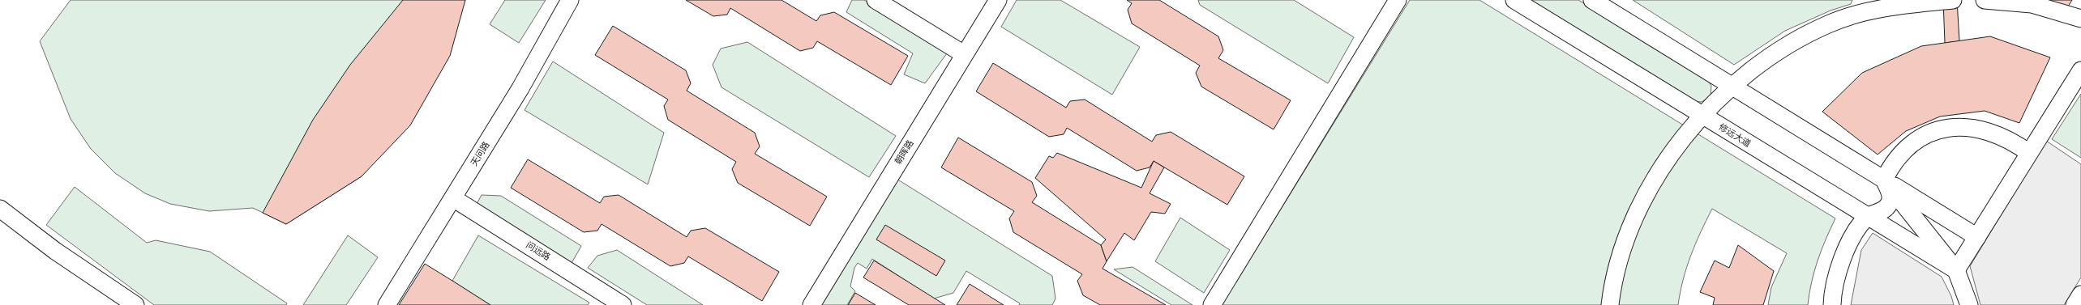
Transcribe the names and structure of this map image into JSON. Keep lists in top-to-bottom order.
{
  "streets": {
    "street": [
      "修远大道",
      "朝晖路",
      "天问路",
      "问远路"
    ]
  },
  "crossings": [
    ["天问路", "问远路"]
  ]
}
